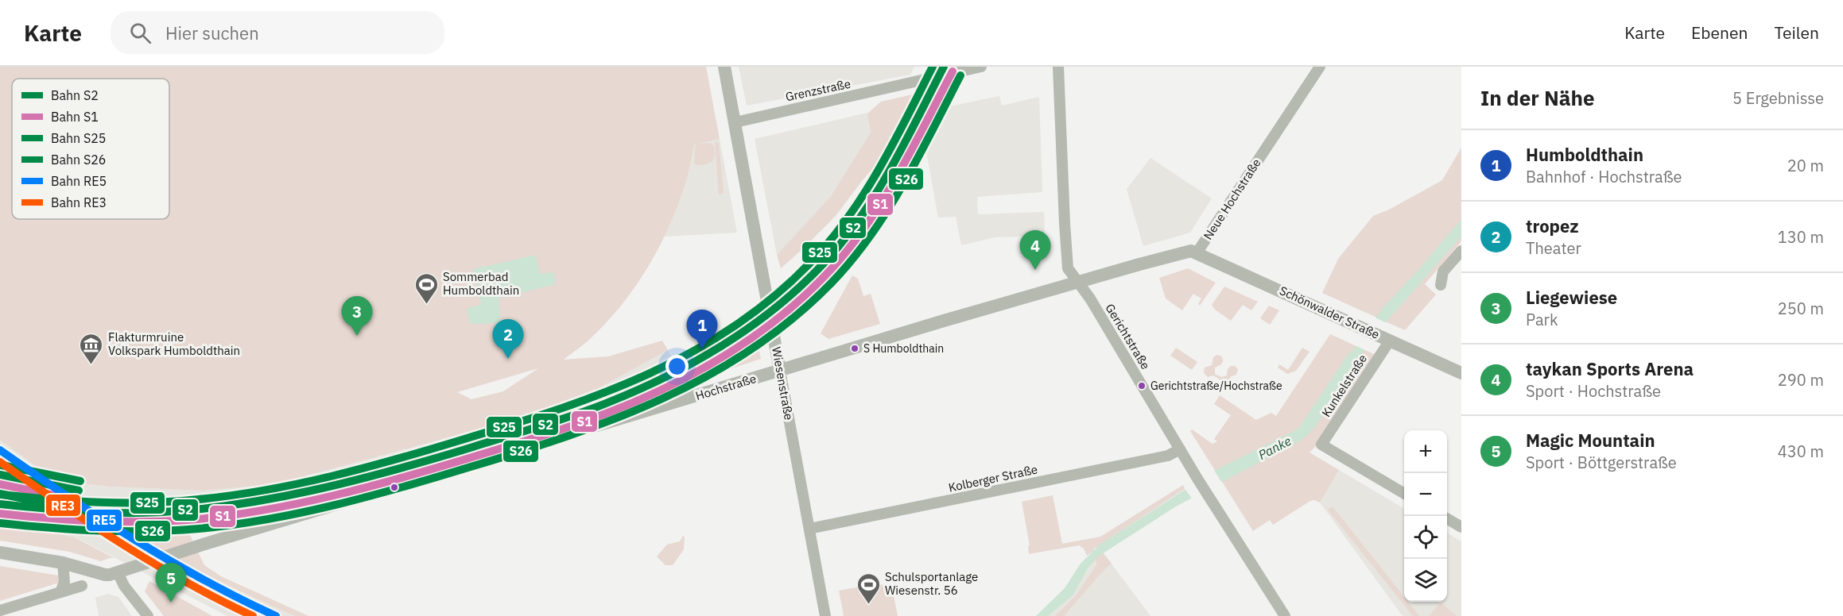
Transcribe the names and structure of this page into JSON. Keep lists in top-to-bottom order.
{
  "streets": {
    "street": [
      "Grenzstraße",
      "Neue Hochstraße",
      "Schönwalder Straße",
      "Gerichtstraße",
      "Wiesenstraße",
      "Kunkelstraße",
      "Hochstraße",
      "Kolberger Straße"
    ]
  },
  "crossings": [
    ["Grenzstraße", "Wiesenstraße"],
    ["Neue Hochstraße", "Schönwalder Straße"],
    ["Schönwalder Straße", "Kunkelstraße"],
    ["Gerichtstraße", "Hochstraße"],
    ["Gerichtstraße", "Kolberger Straße"],
    ["Wiesenstraße", "Hochstraße"],
    ["Wiesenstraße", "Kolberger Straße"]
  ],
  "water": ["Panke"],
  "places": {
    "sports": ["Sommerbad Humboldthain", "Schulsportanlage Wiesenstr. 56"],
    "other": ["S Humboldthain", "Gerichtstraße/Hochstraße"],
    "museum": ["Flakturmruine Volkspark Humboldthain"]
  },
  "lines": [
    "rail line S2",
    "rail line S25",
    "rail line S1",
    "rail line S26",
    "rail line RE5",
    "rail line RE3"
  ],
  "legend": [
    "Bahn S2",
    "Bahn S1",
    "Bahn S25",
    "Bahn S26",
    "Bahn RE5",
    "Bahn RE3"
  ],
  "page": {
    "header": "Karte",
    "search": "Hier suchen",
    "nav": ["Karte", "Ebenen", "Teilen"],
    "heading": ["In der Nähe", "5 Ergebnisse"],
    "list": [
      {
        "mark": "1",
        "name": "Humboldthain",
        "note": "Bahnhof · Hochstraße",
        "value": "20 m"
      },
      {
        "mark": "2",
        "name": "tropez",
        "note": "Theater",
        "value": "130 m"
      },
      {
        "mark": "3",
        "name": "Liegewiese",
        "note": "Park",
        "value": "250 m"
      },
      {
        "mark": "4",
        "name": "taykan Sports Arena",
        "note": "Sport · Hochstraße",
        "value": "290 m"
      },
      {
        "mark": "5",
        "name": "Magic Mountain",
        "note": "Sport · Böttgerstraße",
        "value": "430 m"
      }
    ],
    "pins": [
      "4",
      "3",
      "1",
      "2",
      "5"
    ],
    "map_buttons": ["+", "−"]
  }
}
